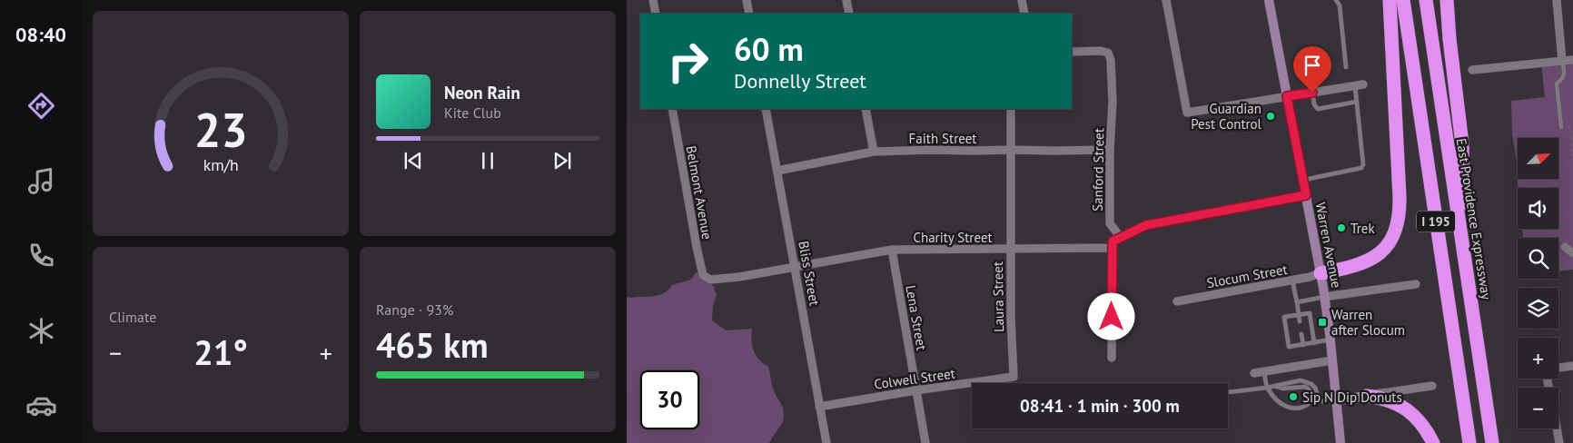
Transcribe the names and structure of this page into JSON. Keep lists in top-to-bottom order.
{
  "streets": {
    "highway": ["East Providence Expressway", "I 195"],
    "main road": ["Warren Avenue"],
    "street": [
      "Faith Street",
      "Sanford Street",
      "Belmont Avenue",
      "Charity Street",
      "Bliss Street",
      "Slocum Street",
      "Laura Street",
      "Lena Street",
      "Colwell Street"
    ]
  },
  "crossings": [
    ["Faith Street", "Sanford Street"],
    ["Faith Street", "Bliss Street"],
    ["Faith Street", "Laura Street"],
    ["Belmont Avenue", "Charity Street"],
    ["Charity Street", "Bliss Street"],
    ["Charity Street", "Laura Street"],
    ["Charity Street", "Lena Street"],
    ["Warren Avenue", "Slocum Street"],
    ["Bliss Street", "Colwell Street"],
    ["Laura Street", "Colwell Street"],
    ["Lena Street", "Colwell Street"]
  ],
  "places": {
    "other": ["Guardian Pest Control", "Trek", "Sip N Dip Donuts"],
    "transit": ["Warren after Slocum"]
  },
  "north": "top right",
  "page": {
    "tabs": "08:40",
    "turn": ["60 m", "Donnelly Street"],
    "song": ["Neon Rain", "Kite Club"],
    "map_buttons": ["+", "−"],
    "tile": [
      "Climate",
      ["Range · 93%", "465 km"]
    ],
    "heat": ["−", "21°", "+"],
    "limit": "30",
    "trip": "08:41 · 1 min · 300 m",
    "gauge": ["23", "km/h"]
  }
}
